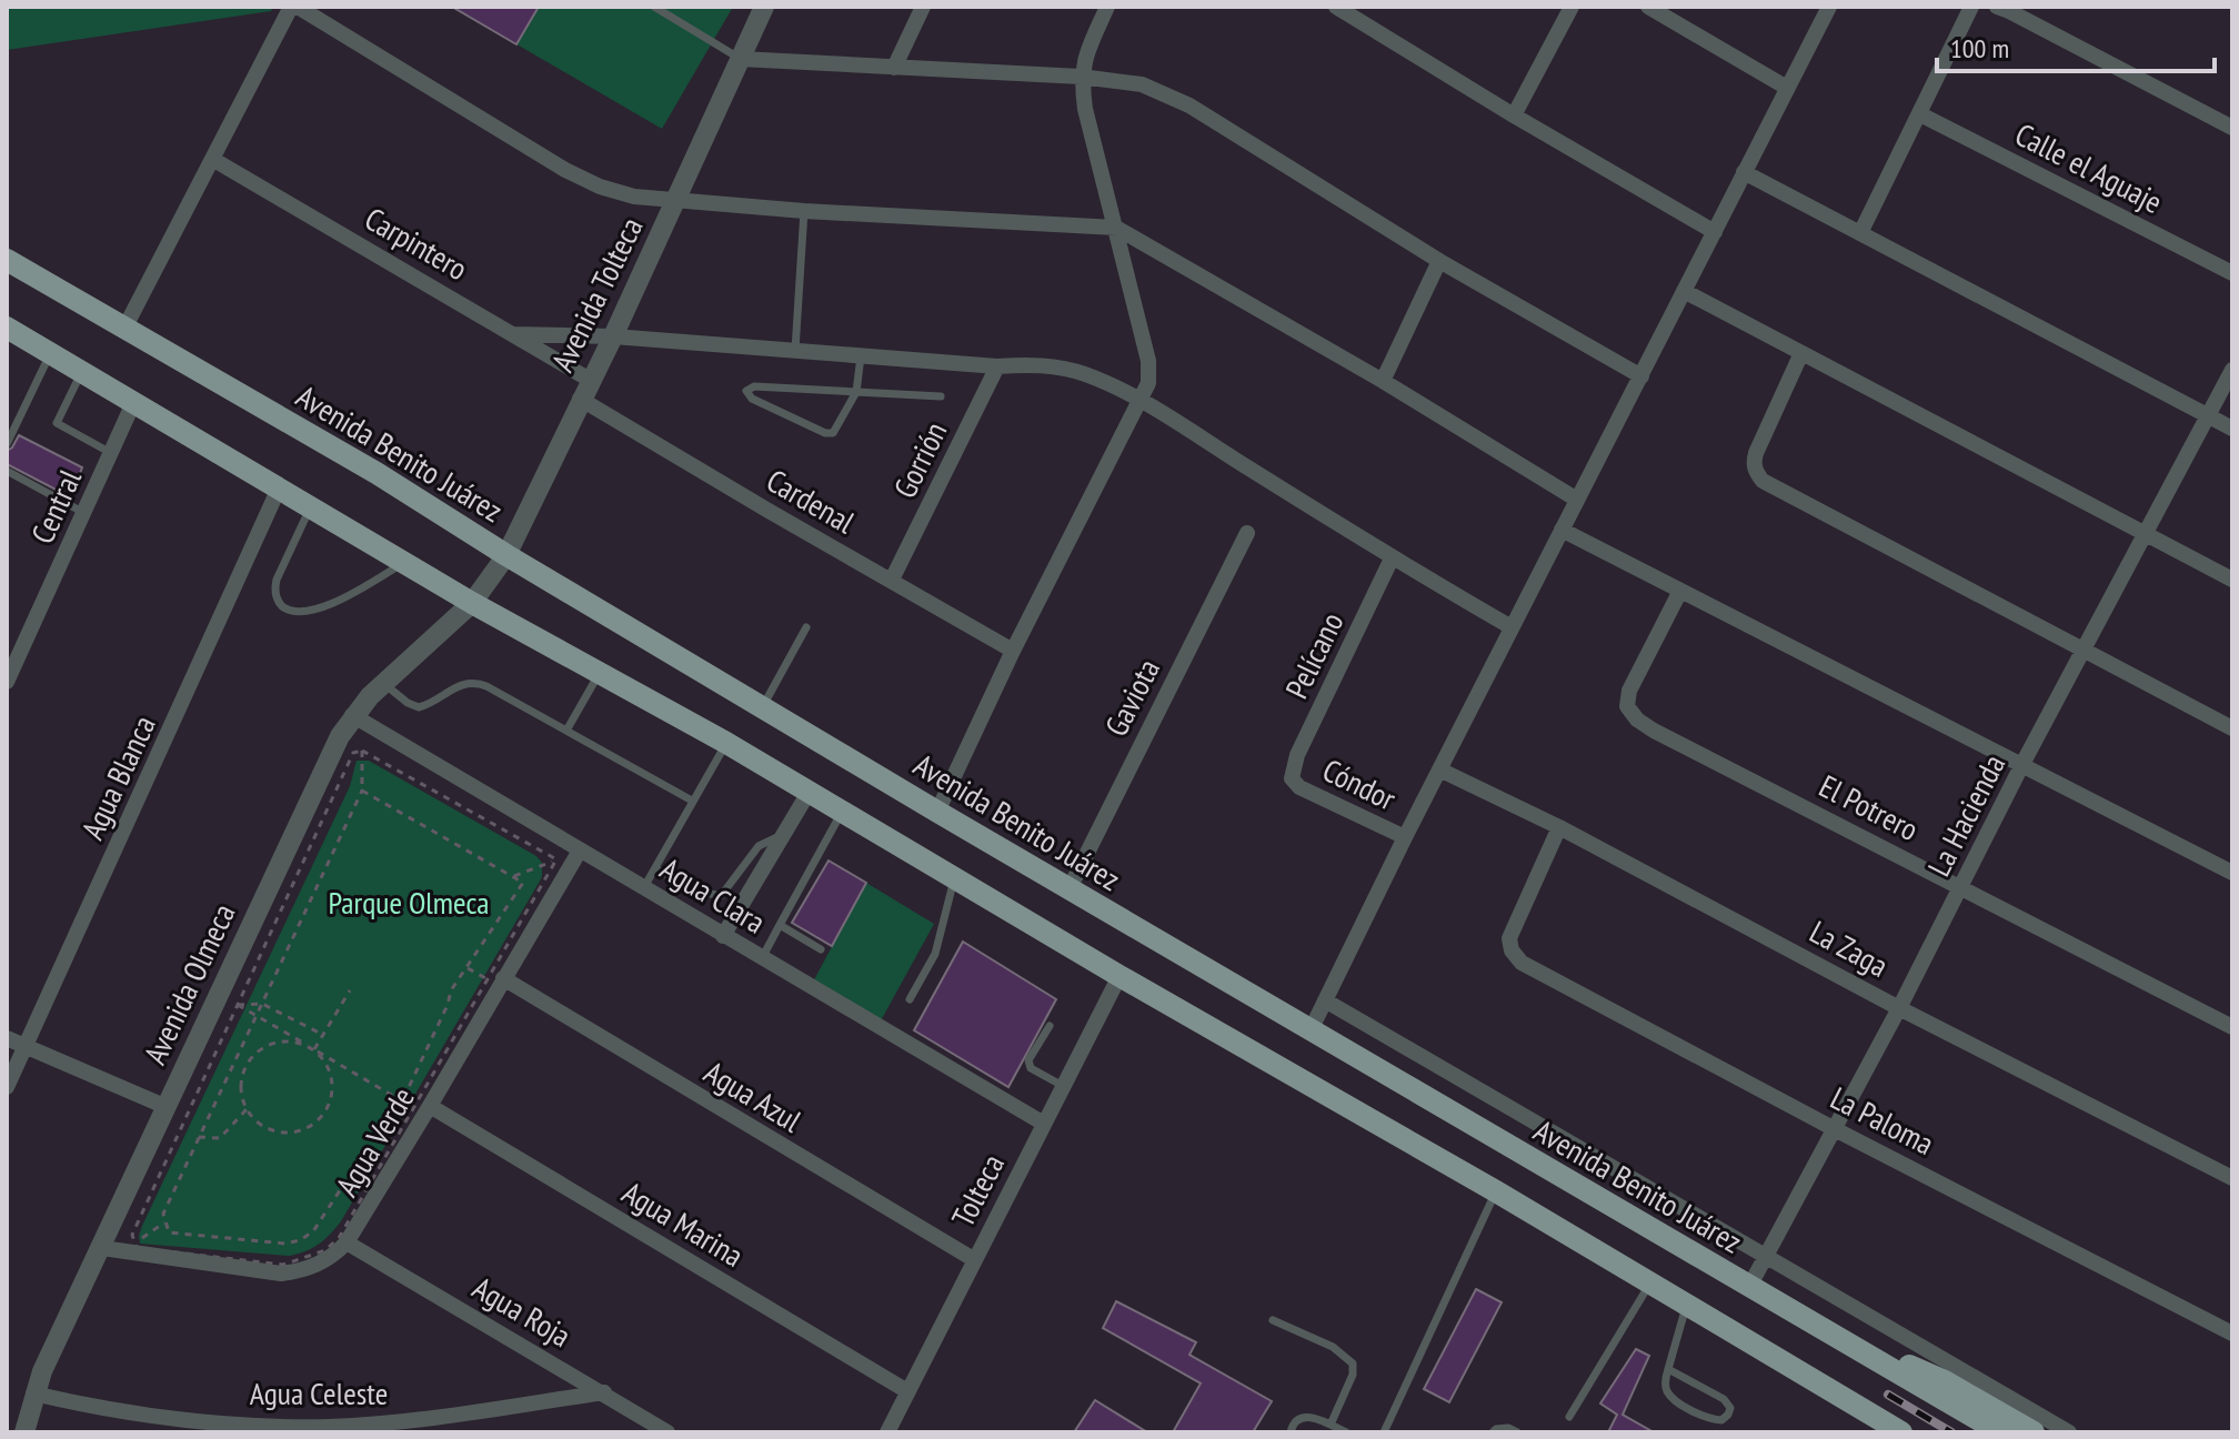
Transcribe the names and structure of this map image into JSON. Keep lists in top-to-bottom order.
{
  "streets": {
    "main road": ["Avenida Benito Juárez"],
    "street": [
      "Calle el Aguaje",
      "Carpintero",
      "Avenida Tolteca",
      "Gorrión",
      "Cardenal",
      "Central",
      "Pelícano",
      "Gaviota",
      "Agua Blanca",
      "Cóndor",
      "El Potrero",
      "La Hacienda",
      "Agua Clara",
      "La Zaga",
      "Avenida Olmeca",
      "Agua Azul",
      "La Paloma",
      "Agua Verde",
      "Tolteca",
      "Agua Marina",
      "Agua Roja",
      "Agua Celeste"
    ]
  },
  "crossings": [
    ["Carpintero", "Avenida Tolteca"],
    ["Carpintero", "Cardenal"],
    ["Avenida Tolteca", "Avenida Benito Juárez"],
    ["Avenida Tolteca", "Cardenal"],
    ["Avenida Tolteca", "Avenida Olmeca"],
    ["Avenida Benito Juárez", "Gaviota"],
    ["Avenida Benito Juárez", "La Hacienda"],
    ["Gorrión", "Cardenal"],
    ["Pelícano", "Cóndor"],
    ["El Potrero", "La Hacienda"],
    ["La Hacienda", "La Zaga"],
    ["La Hacienda", "La Paloma"],
    ["Agua Clara", "Avenida Olmeca"],
    ["Agua Clara", "Agua Verde"],
    ["Agua Clara", "Tolteca"],
    ["La Zaga", "La Paloma"],
    ["Avenida Olmeca", "Agua Verde"],
    ["Avenida Olmeca", "Agua Celeste"],
    ["Agua Azul", "Agua Verde"],
    ["Agua Azul", "Tolteca"],
    ["Agua Verde", "Agua Marina"],
    ["Agua Verde", "Agua Roja"],
    ["Tolteca", "Agua Marina"],
    ["Agua Roja", "Agua Celeste"]
  ],
  "parks": ["Parque Olmeca"],
  "scale_bar": "100 m"
}
